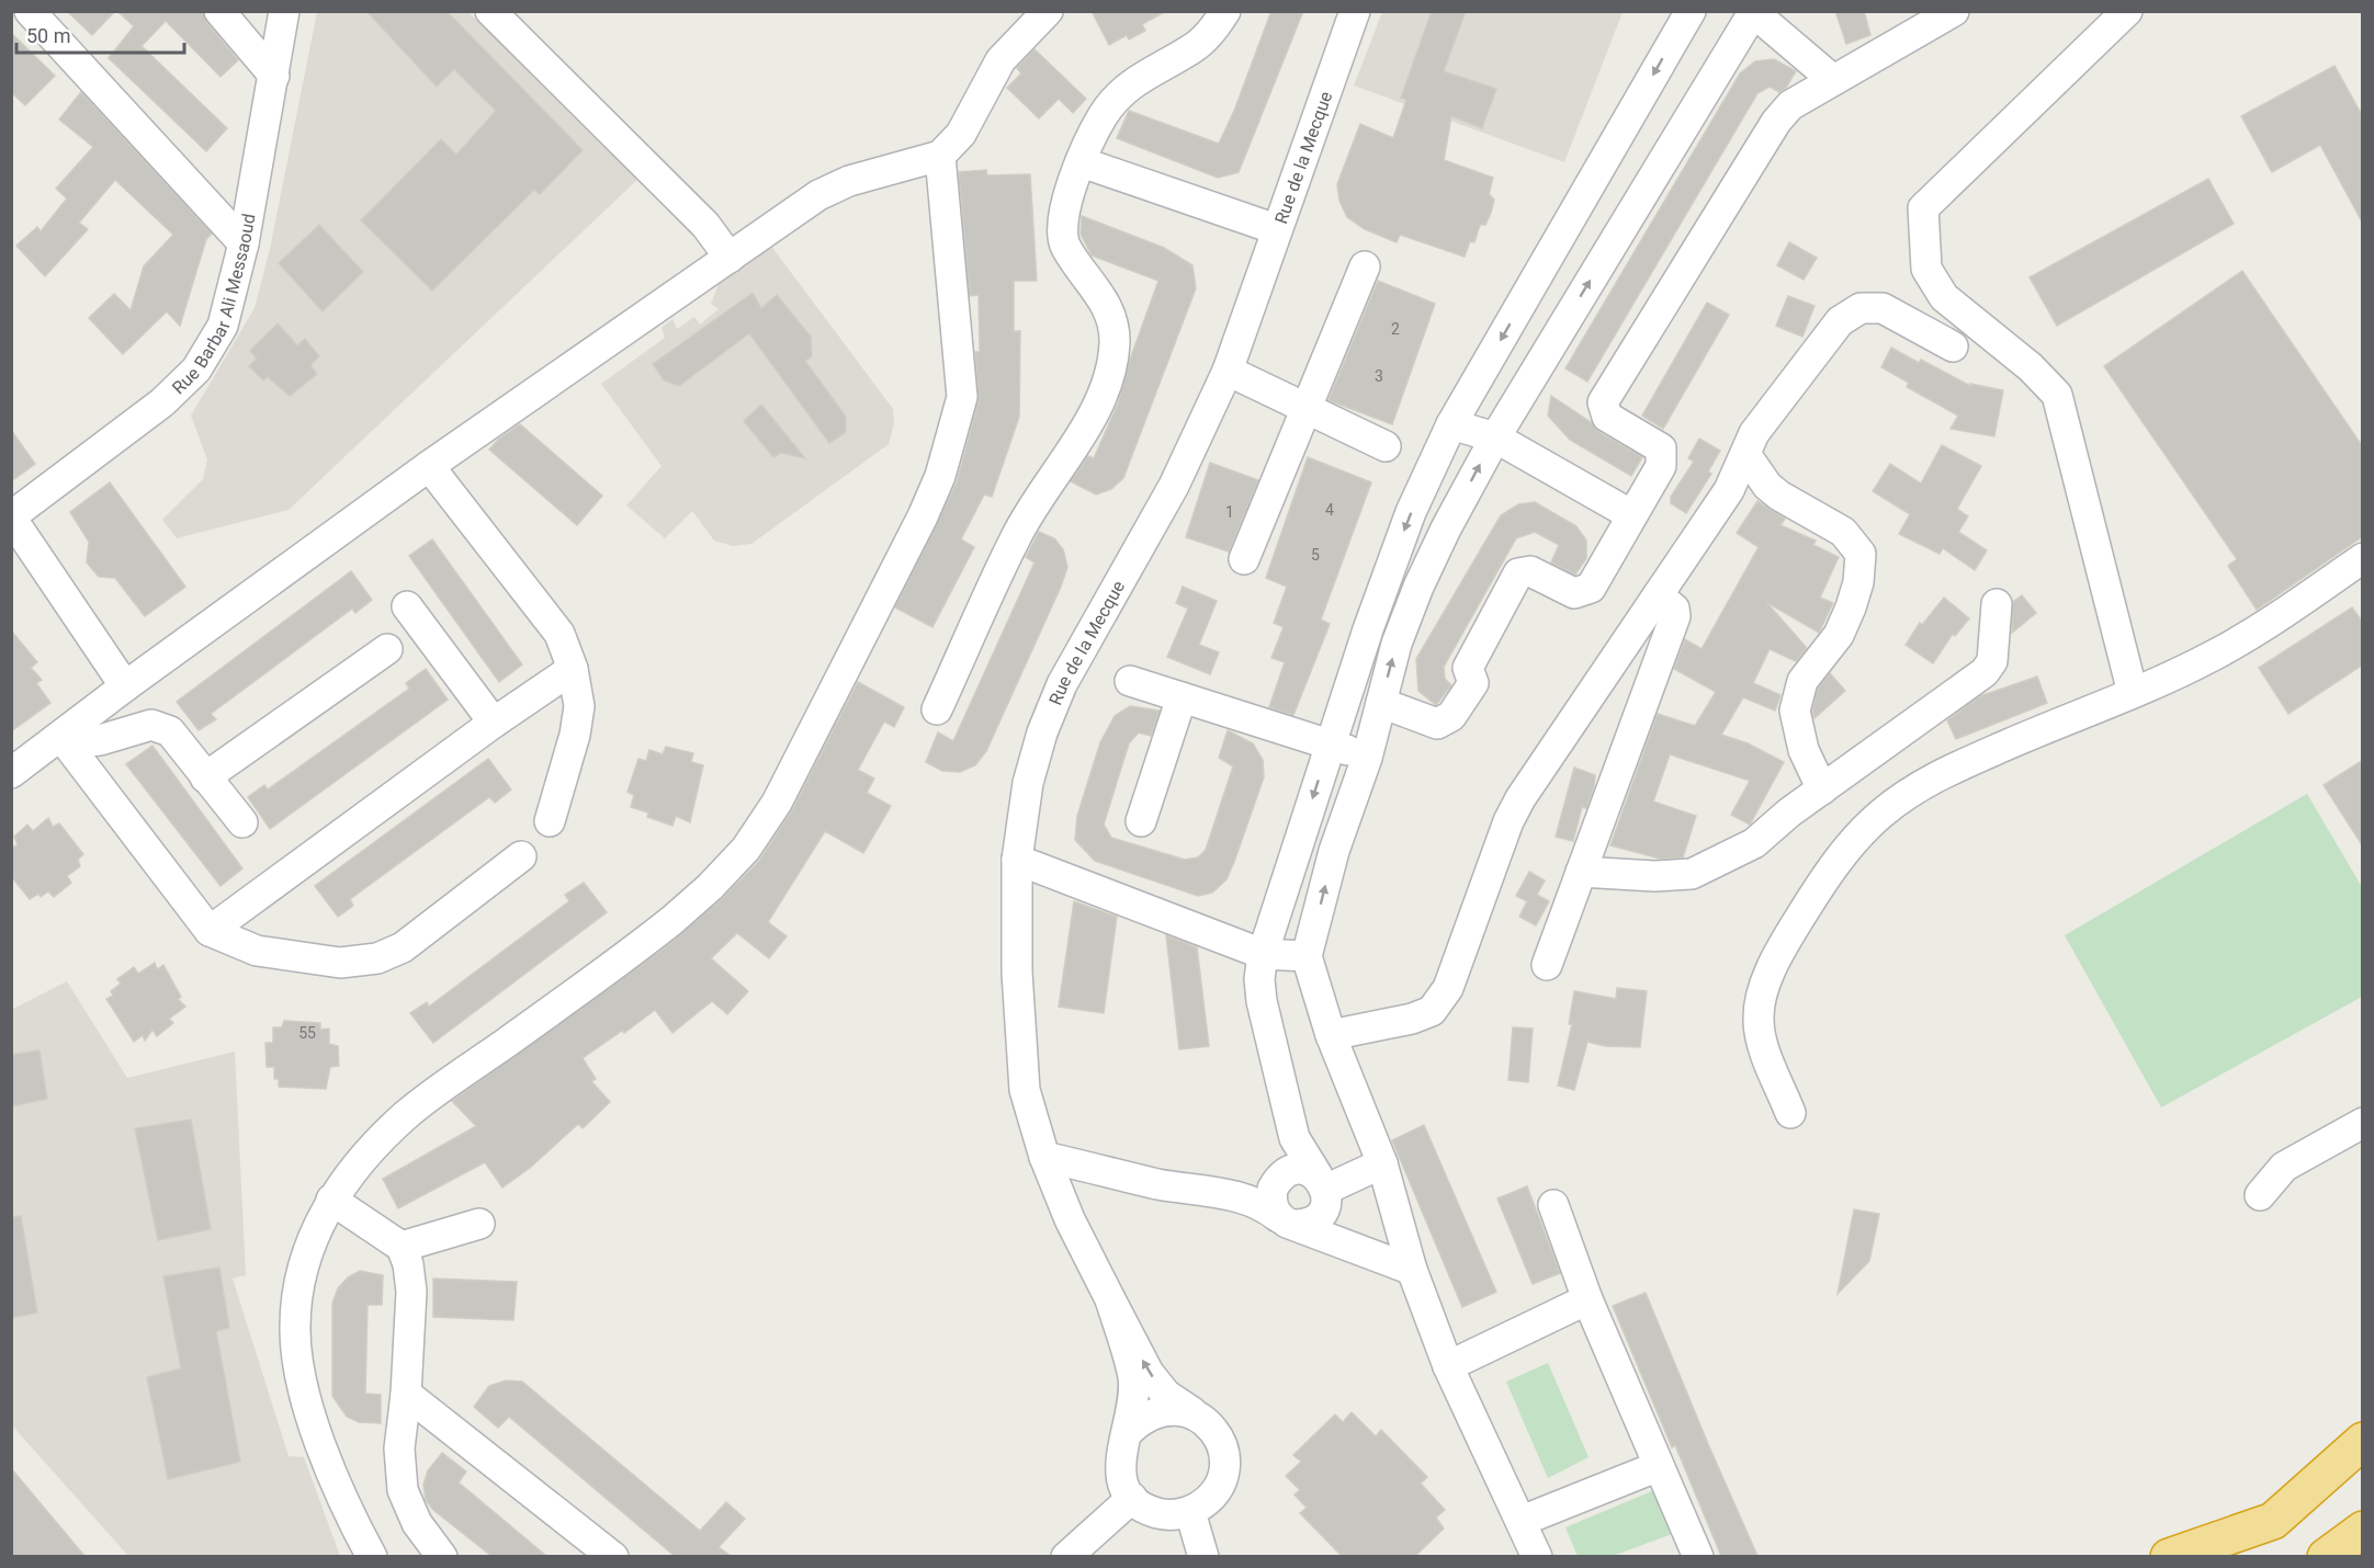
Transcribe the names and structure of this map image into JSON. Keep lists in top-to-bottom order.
{
  "streets": {
    "street": ["Rue de la Mecque", "Rue Barbar Ali Messaoud"]
  },
  "house_numbers": [
    "2",
    "3",
    "4",
    "1",
    "5",
    "55"
  ],
  "scale_bar": "50 m"
}
